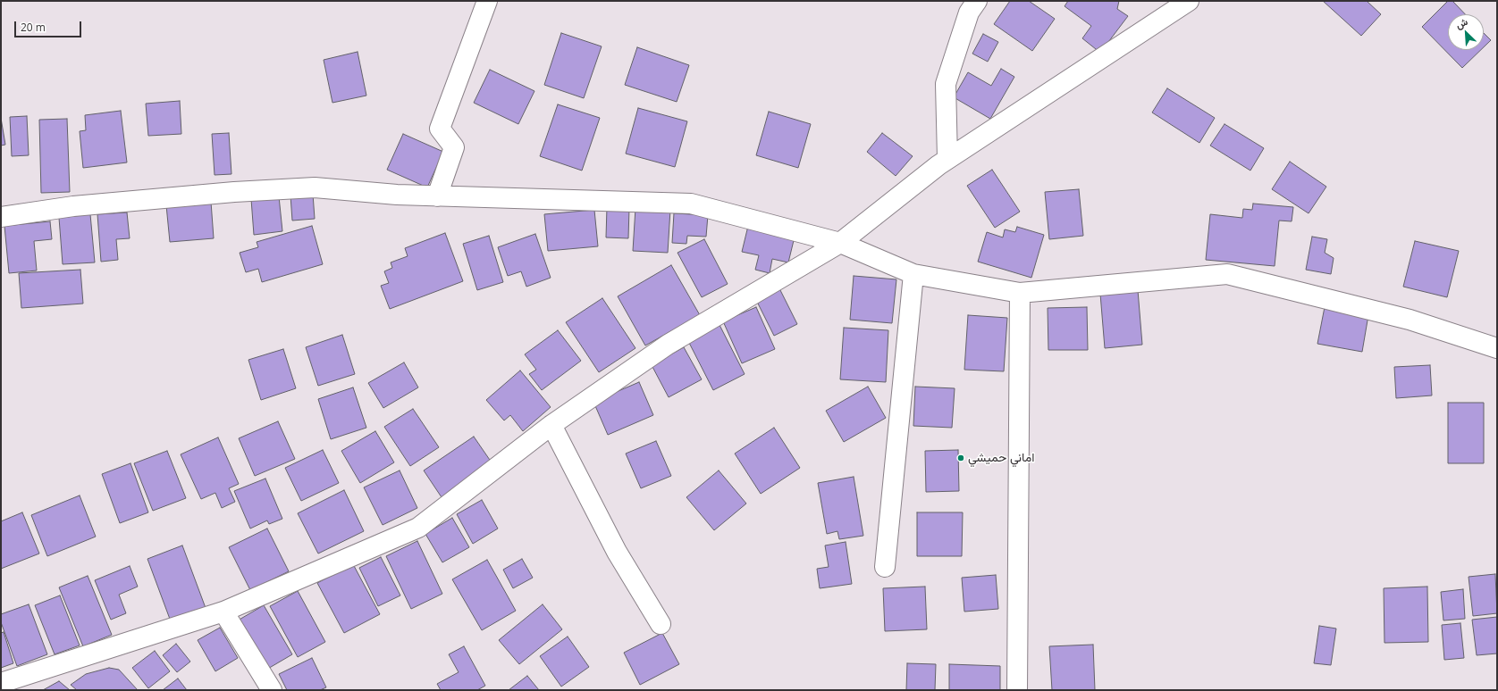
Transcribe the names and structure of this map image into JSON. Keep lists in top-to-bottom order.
{
  "places": ["اماني حميشي"],
  "scale_bar": "20 m",
  "north": "top left"
}
